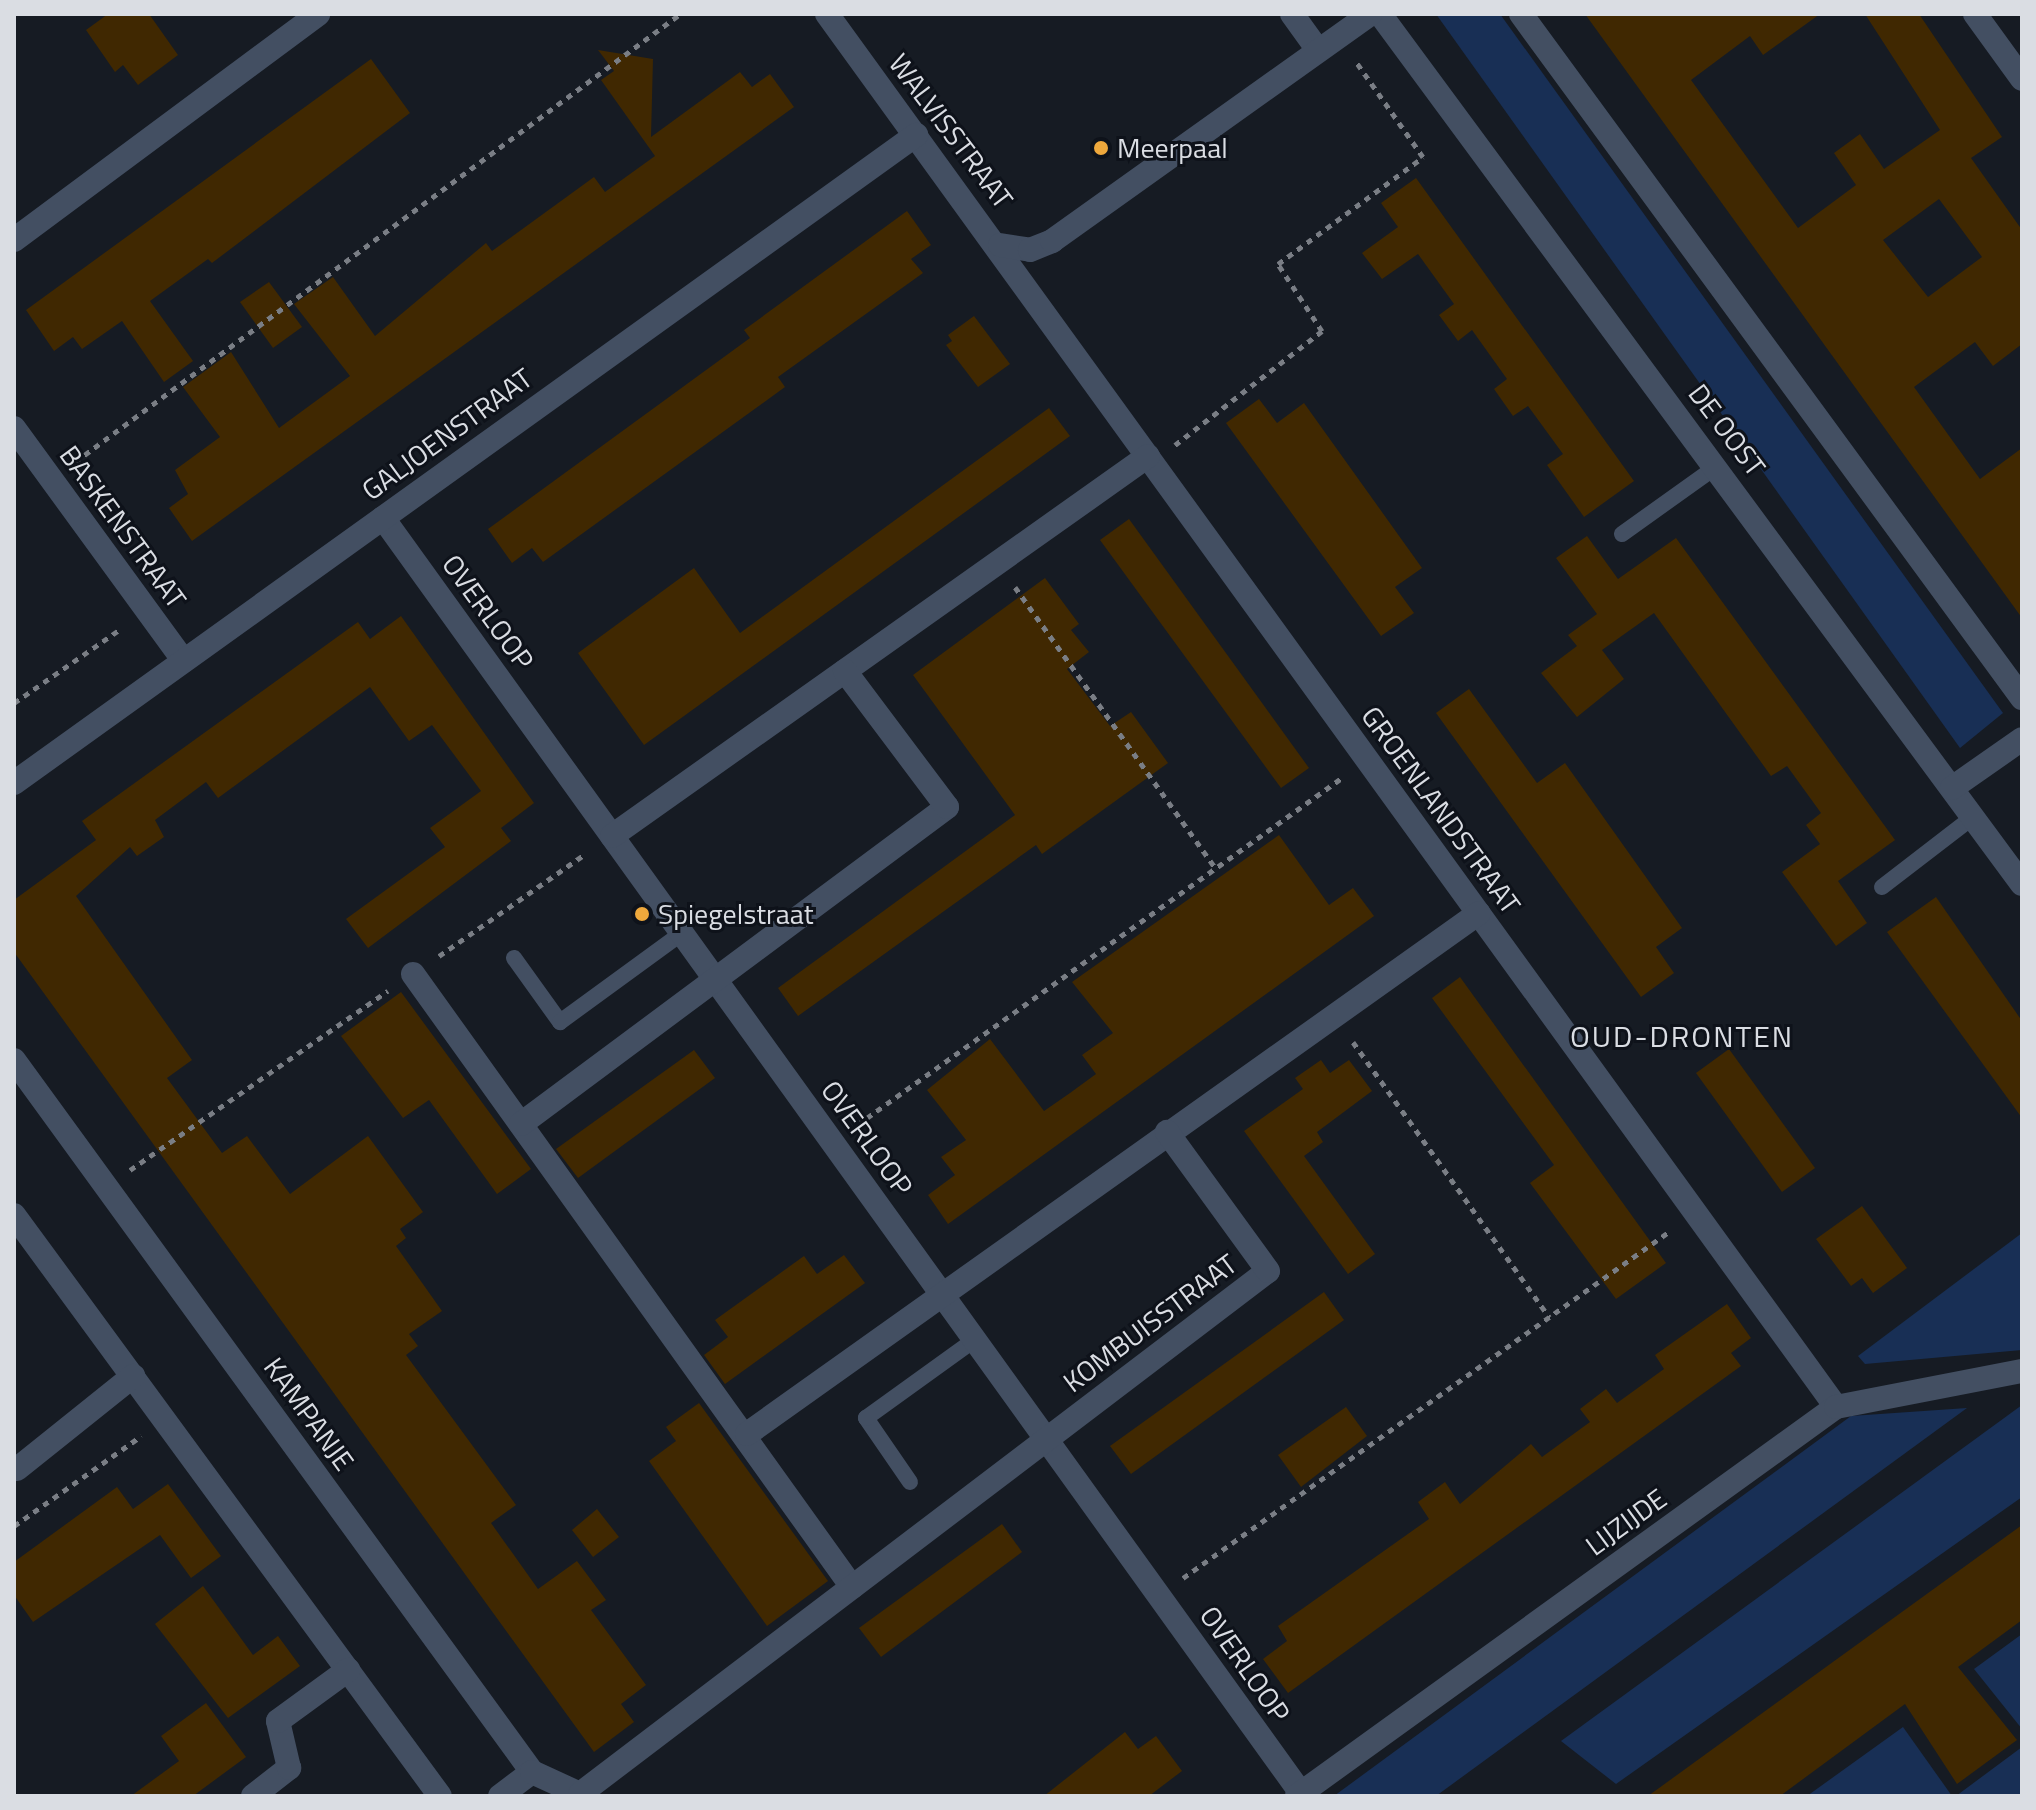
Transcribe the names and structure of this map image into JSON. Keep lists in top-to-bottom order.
{
  "streets": {
    "street": [
      "WALVISSTRAAT",
      "DE OOST",
      "GALJOENSTRAAT",
      "BASKENSTRAAT",
      "OVERLOOP",
      "GROENLANDSTRAAT",
      "KOMBUISSTRAAT",
      "KAMPANJE",
      "LIJZIJDE"
    ]
  },
  "crossings": [
    ["WALVISSTRAAT", "GALJOENSTRAAT"],
    ["WALVISSTRAAT", "GROENLANDSTRAAT"],
    ["GALJOENSTRAAT", "BASKENSTRAAT"],
    ["GALJOENSTRAAT", "OVERLOOP"],
    ["OVERLOOP", "KOMBUISSTRAAT"],
    ["OVERLOOP", "LIJZIJDE"],
    ["GROENLANDSTRAAT", "LIJZIJDE"]
  ],
  "districts": ["OUD-DRONTEN"],
  "places": ["Meerpaal", "Spiegelstraat"]
}
